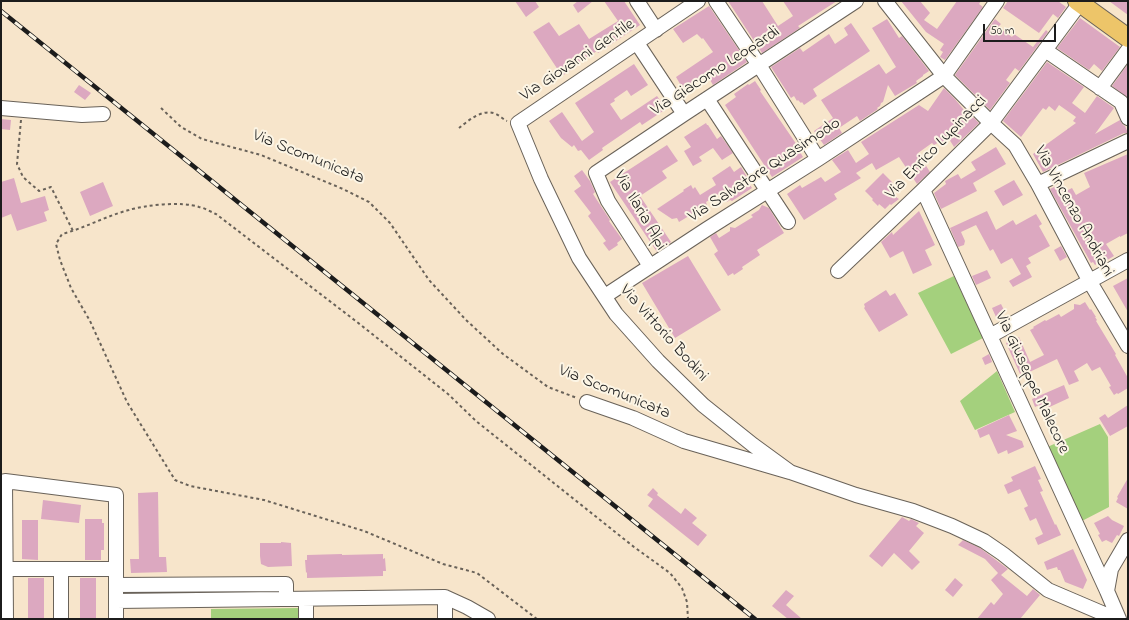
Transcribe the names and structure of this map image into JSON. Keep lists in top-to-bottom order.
{
  "streets": {
    "street": [
      "Via Giovanni Gentile",
      "Via Giacomo Leopardi",
      "Via Enrico Lupinacci",
      "Via Scomunicata",
      "Via Salvatore Quasimodo",
      "Via Ilaria Alpi",
      "Via Vincenzo Andriani",
      "Via Vittorio Bodini",
      "Via Giuseppe Malecore"
    ]
  },
  "crossings": [
    ["Via Giovanni Gentile", "Via Vittorio Bodini"],
    ["Via Giacomo Leopardi", "Via Ilaria Alpi"],
    ["Via Enrico Lupinacci", "Via Vincenzo Andriani"],
    ["Via Enrico Lupinacci", "Via Giuseppe Malecore"],
    ["Via Scomunicata", "Via Vittorio Bodini"],
    ["Via Salvatore Quasimodo", "Via Ilaria Alpi"],
    ["Via Salvatore Quasimodo", "Via Vincenzo Andriani"],
    ["Via Salvatore Quasimodo", "Via Vittorio Bodini"]
  ],
  "scale_bar": "50 m"
}
